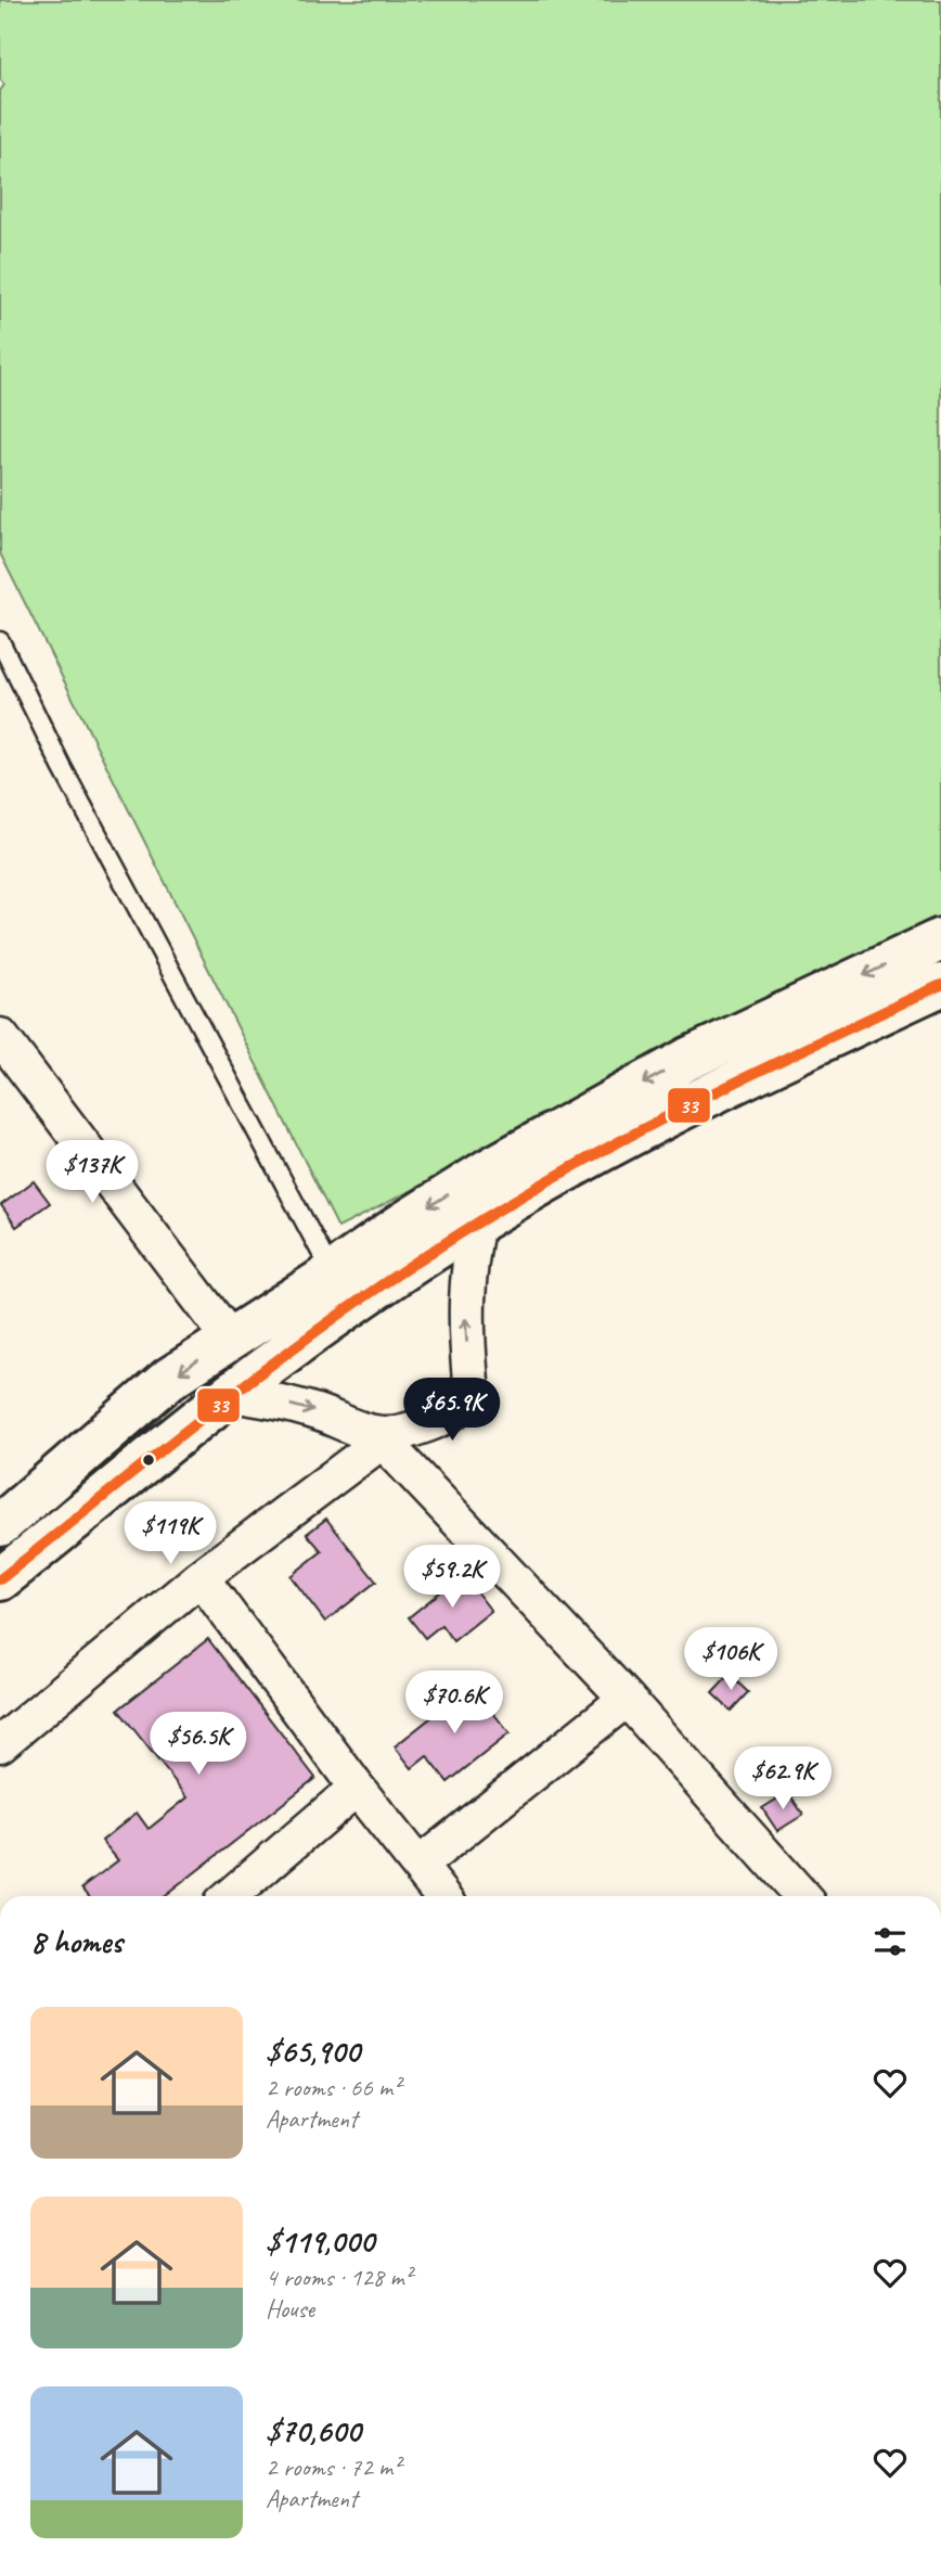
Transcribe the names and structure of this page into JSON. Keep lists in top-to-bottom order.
{
  "lines": ["transit line 33"],
  "page": {
    "price": [
      "$137K",
      "$65.9K",
      "$119K",
      "$59.2K",
      "$106K",
      "$70.6K",
      "$56.5K",
      "$62.9K"
    ],
    "heading": "8 homes",
    "list": [
      {
        "name": "$65,900",
        "note": "2 rooms · 66 m² · Apartment"
      },
      {
        "name": "$119,000",
        "note": "4 rooms · 128 m² · House"
      },
      {
        "name": "$70,600",
        "note": "2 rooms · 72 m² · Apartment"
      }
    ]
  }
}
